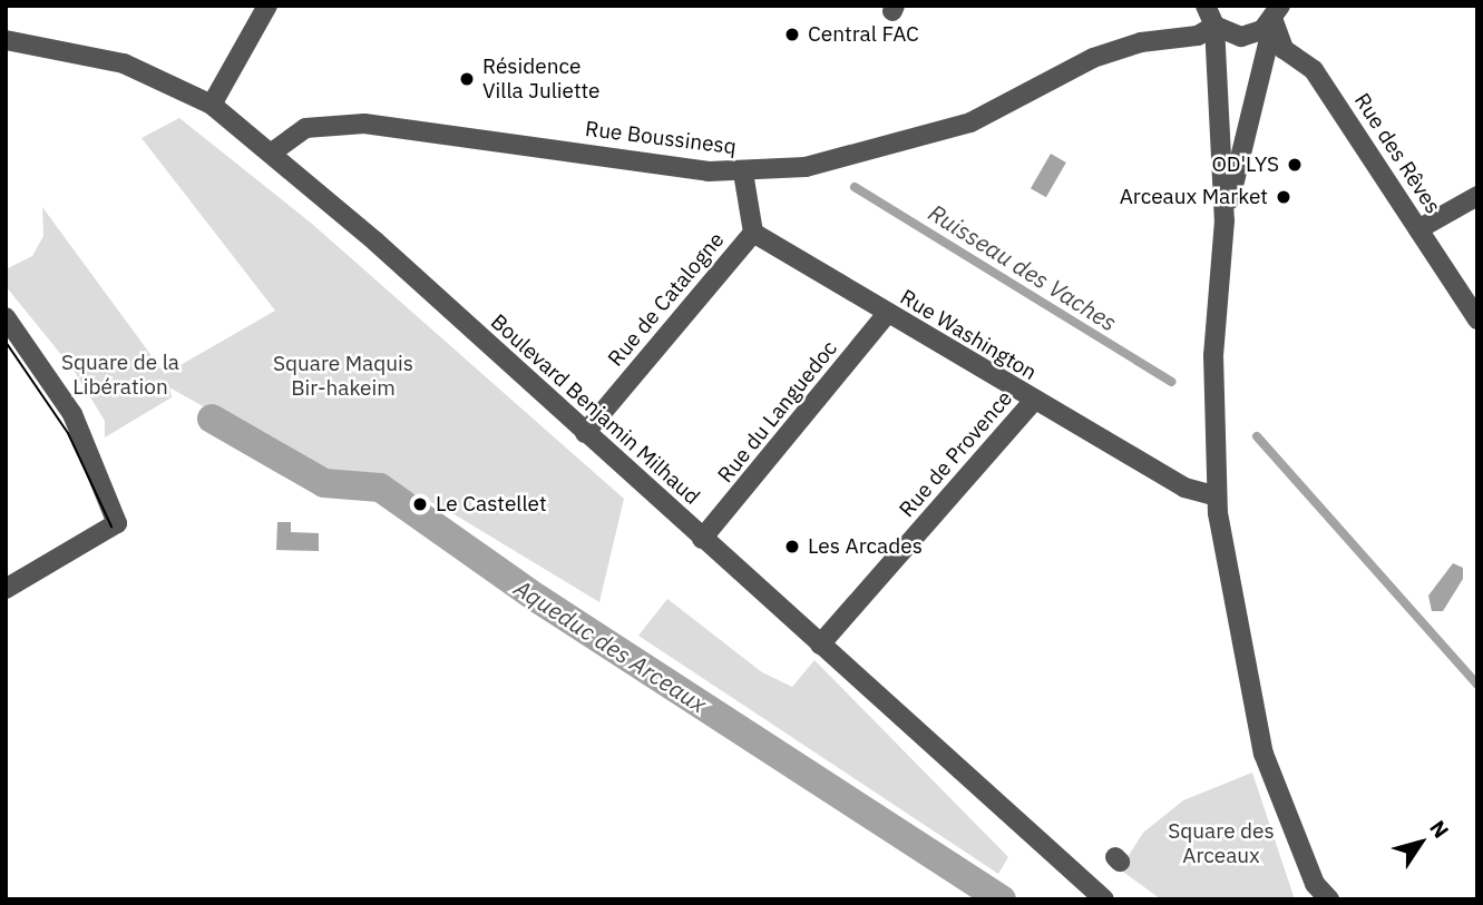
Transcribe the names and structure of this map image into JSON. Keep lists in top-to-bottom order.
{
  "streets": {
    "street": [
      "Rue Boussinesq",
      "Rue des Rêves",
      "Rue de Catalogne",
      "Rue Washington",
      "Boulevard Benjamin Milhaud",
      "Rue du Languedoc",
      "Rue de Provence"
    ]
  },
  "crossings": [
    ["Rue Boussinesq", "Boulevard Benjamin Milhaud"],
    ["Rue de Catalogne", "Rue Washington"],
    ["Rue de Catalogne", "Boulevard Benjamin Milhaud"],
    ["Rue Washington", "Rue du Languedoc"],
    ["Rue Washington", "Rue de Provence"],
    ["Boulevard Benjamin Milhaud", "Rue du Languedoc"],
    ["Boulevard Benjamin Milhaud", "Rue de Provence"]
  ],
  "water": ["Ruisseau des Vaches", "Aqueduc des Arceaux"],
  "parks": ["Square de la Libération", "Square Maquis Bir-hakeim", "Square des Arceaux"],
  "places": [
    "Central FAC",
    "Résidence Villa Juliette",
    "OD'LYS",
    "Arceaux Market",
    "Le Castellet",
    "Les Arcades"
  ],
  "north": "top right"
}
